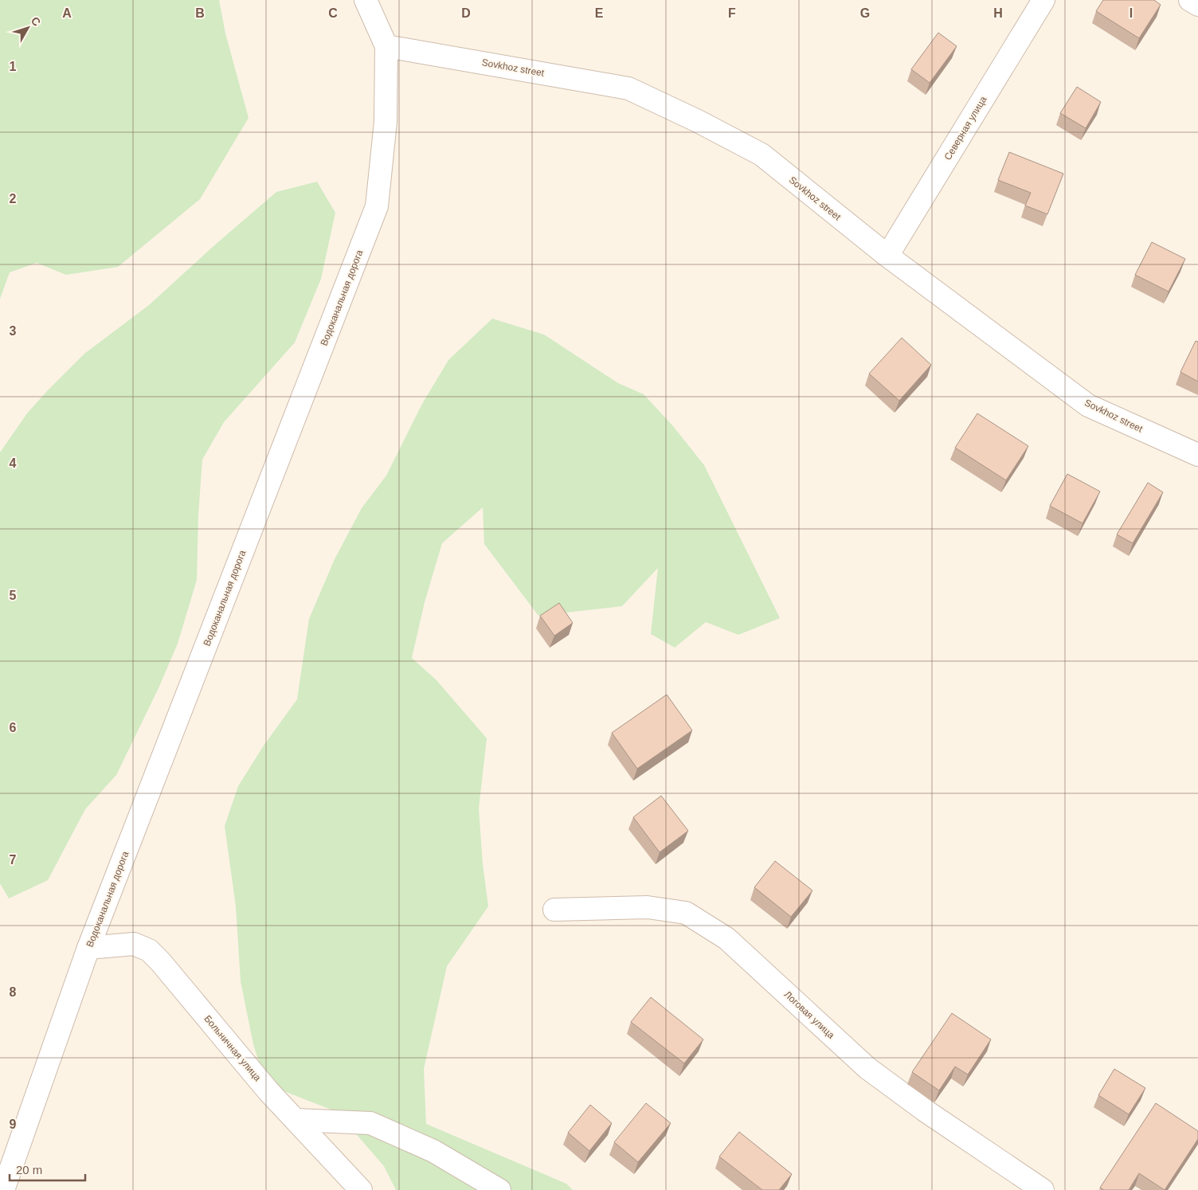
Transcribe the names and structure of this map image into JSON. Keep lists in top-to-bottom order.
{
  "streets": {
    "street": [
      "Sovkhoz street",
      "Северная улица",
      "Водоканальная дорога",
      "Логовая улица",
      "Больничная улица"
    ]
  },
  "crossings": [
    ["Sovkhoz street", "Северная улица"],
    ["Sovkhoz street", "Водоканальная дорога"],
    ["Водоканальная дорога", "Больничная улица"]
  ],
  "scale_bar": "20 m",
  "north": "top right",
  "grid": {
    "columns": [
      "A",
      "B",
      "C",
      "D",
      "E",
      "F",
      "G",
      "H",
      "I"
    ],
    "rows": [
      "1",
      "2",
      "3",
      "4",
      "5",
      "6",
      "7",
      "8",
      "9"
    ]
  }
}
